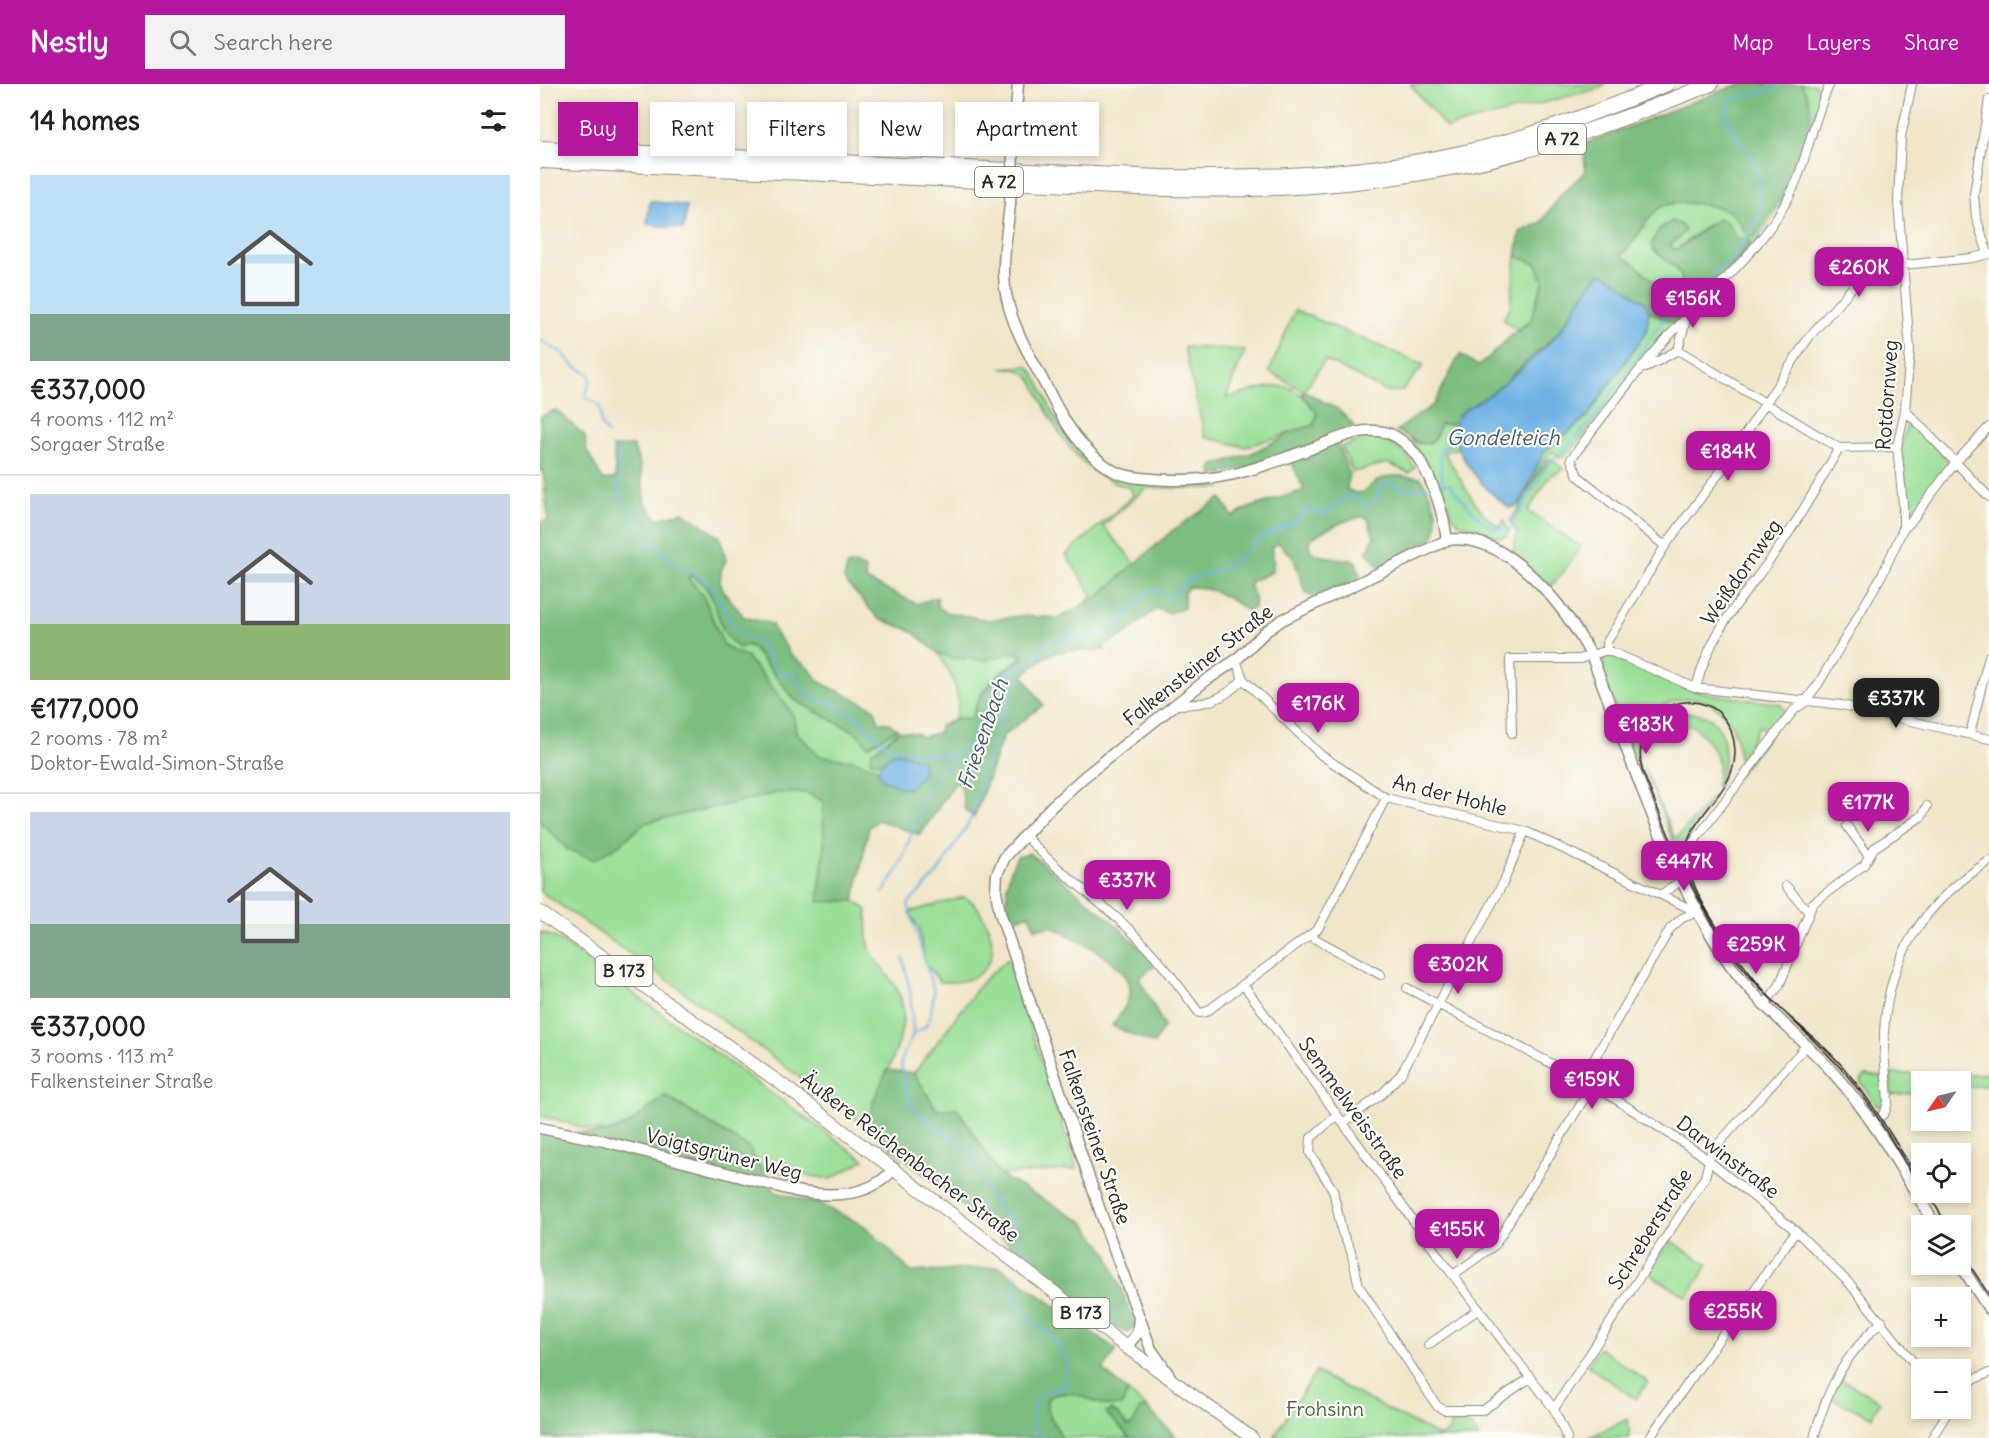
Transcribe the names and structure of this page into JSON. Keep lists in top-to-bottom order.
{
  "streets": {
    "highway": ["A 72"],
    "main road": [
      "Falkensteiner Straße",
      "B 173",
      "Voigtsgrüner Weg",
      "Äußere Reichenbacher Straße"
    ],
    "street": [
      "Rotdornweg",
      "Weißdornweg",
      "An der Hohle",
      "Semmelweisstraße",
      "Darwinstraße",
      "Schreberstraße"
    ]
  },
  "crossings": [
    ["Falkensteiner Straße", "An der Hohle"],
    ["Falkensteiner Straße", "Äußere Reichenbacher Straße"],
    ["Semmelweisstraße", "Schreberstraße"],
    ["Voigtsgrüner Weg", "Äußere Reichenbacher Straße"],
    ["Darwinstraße", "Schreberstraße"]
  ],
  "water": ["Gondelteich", "Friesenbach"],
  "parks": ["Frohsinn"],
  "north": "bottom left",
  "page": {
    "header": "Nestly",
    "search": "Search here",
    "nav": ["Map", "Layers", "Share"],
    "heading": "14 homes",
    "chip": [
      "Buy",
      "Rent",
      "Filters",
      "New",
      "Apartment"
    ],
    "list": [
      {
        "name": "€337,000",
        "note": "4 rooms · 112 m² · Sorgaer Straße"
      },
      {
        "name": "€177,000",
        "note": "2 rooms · 78 m² · Doktor-Ewald-Simon-Straße"
      },
      {
        "name": "€337,000",
        "note": "3 rooms · 113 m² · Falkensteiner Straße"
      }
    ],
    "price": [
      "€260K",
      "€156K",
      "€184K",
      "€337K",
      "€176K",
      "€183K",
      "€177K",
      "€447K",
      "€337K",
      "€259K",
      "€302K",
      "€159K",
      "€155K",
      "€255K"
    ],
    "map_buttons": ["+", "−"]
  }
}
